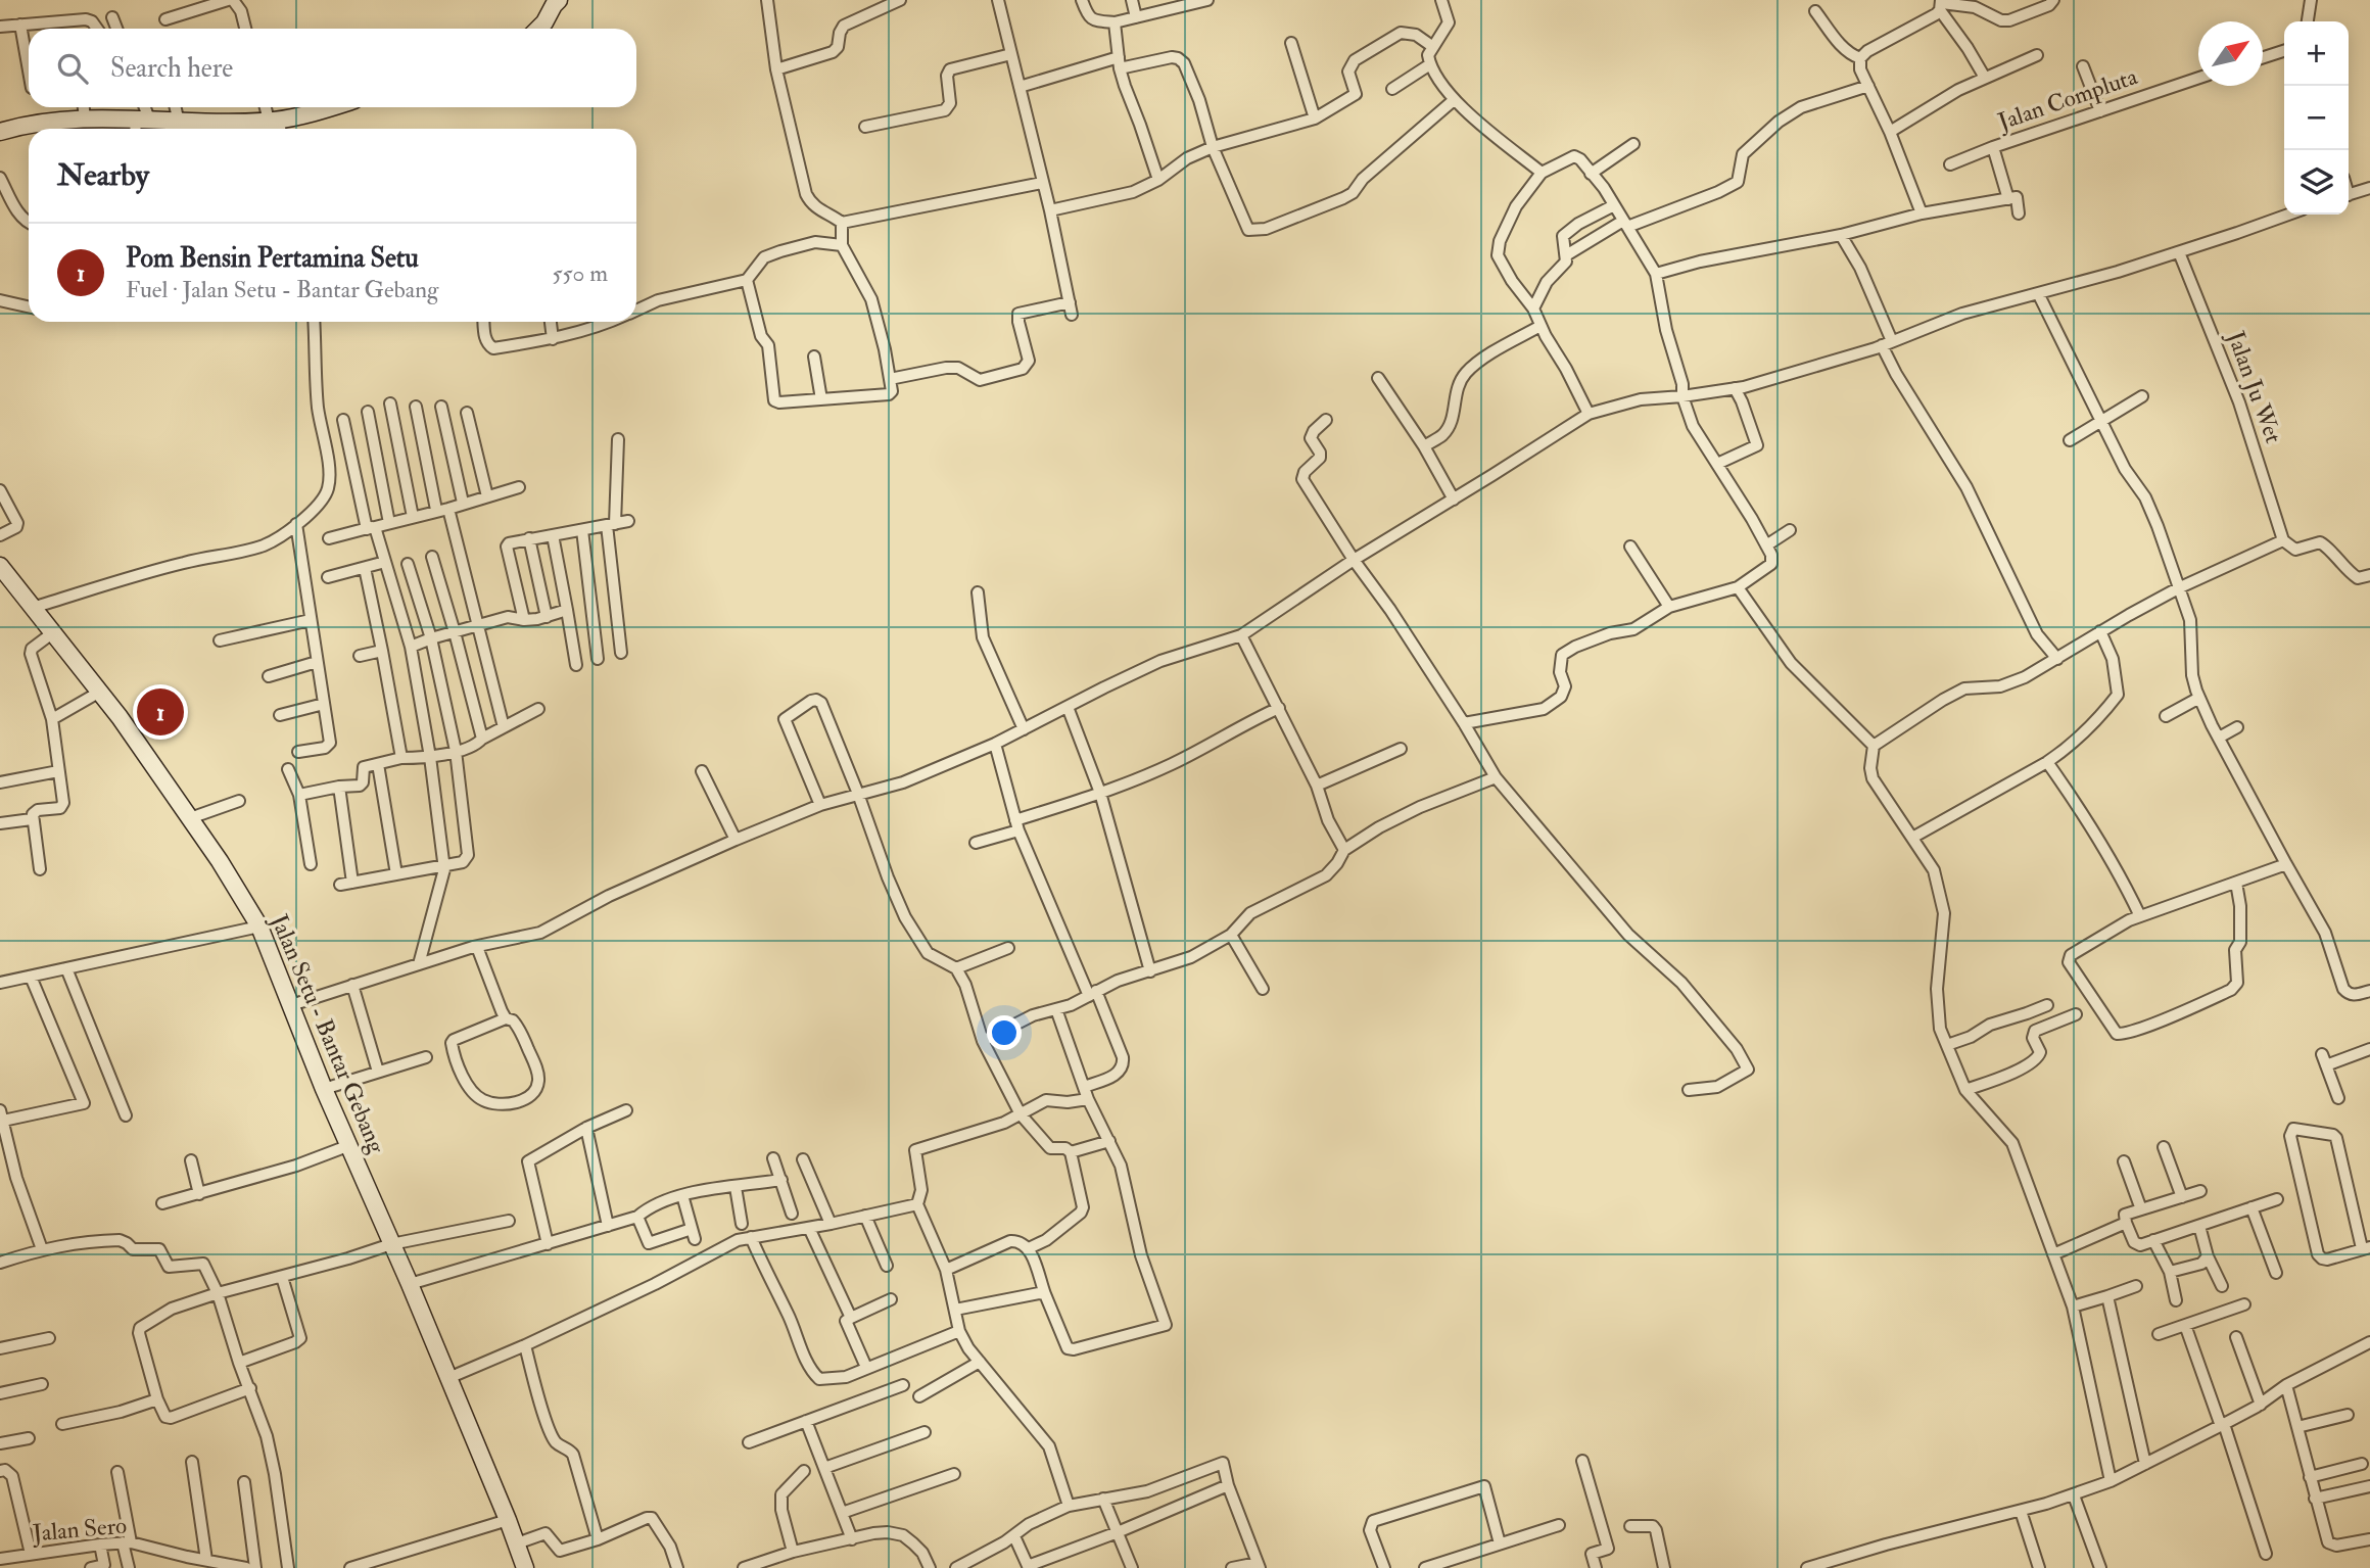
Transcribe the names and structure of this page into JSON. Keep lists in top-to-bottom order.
{
  "streets": {
    "main road": ["Jalan Setu - Bantar Gebang"],
    "street": ["Jalan Compluta", "Jalan Ju Wet", "Jalan Sero"]
  },
  "north": "top right",
  "page": {
    "map_buttons": ["+", "−"],
    "search": "Search here",
    "heading": "Nearby",
    "list": [
      {
        "mark": "1",
        "name": "Pom Bensin Pertamina Setu",
        "note": "Fuel · Jalan Setu - Bantar Gebang",
        "value": "550 m"
      }
    ],
    "pins": "1"
  }
}
